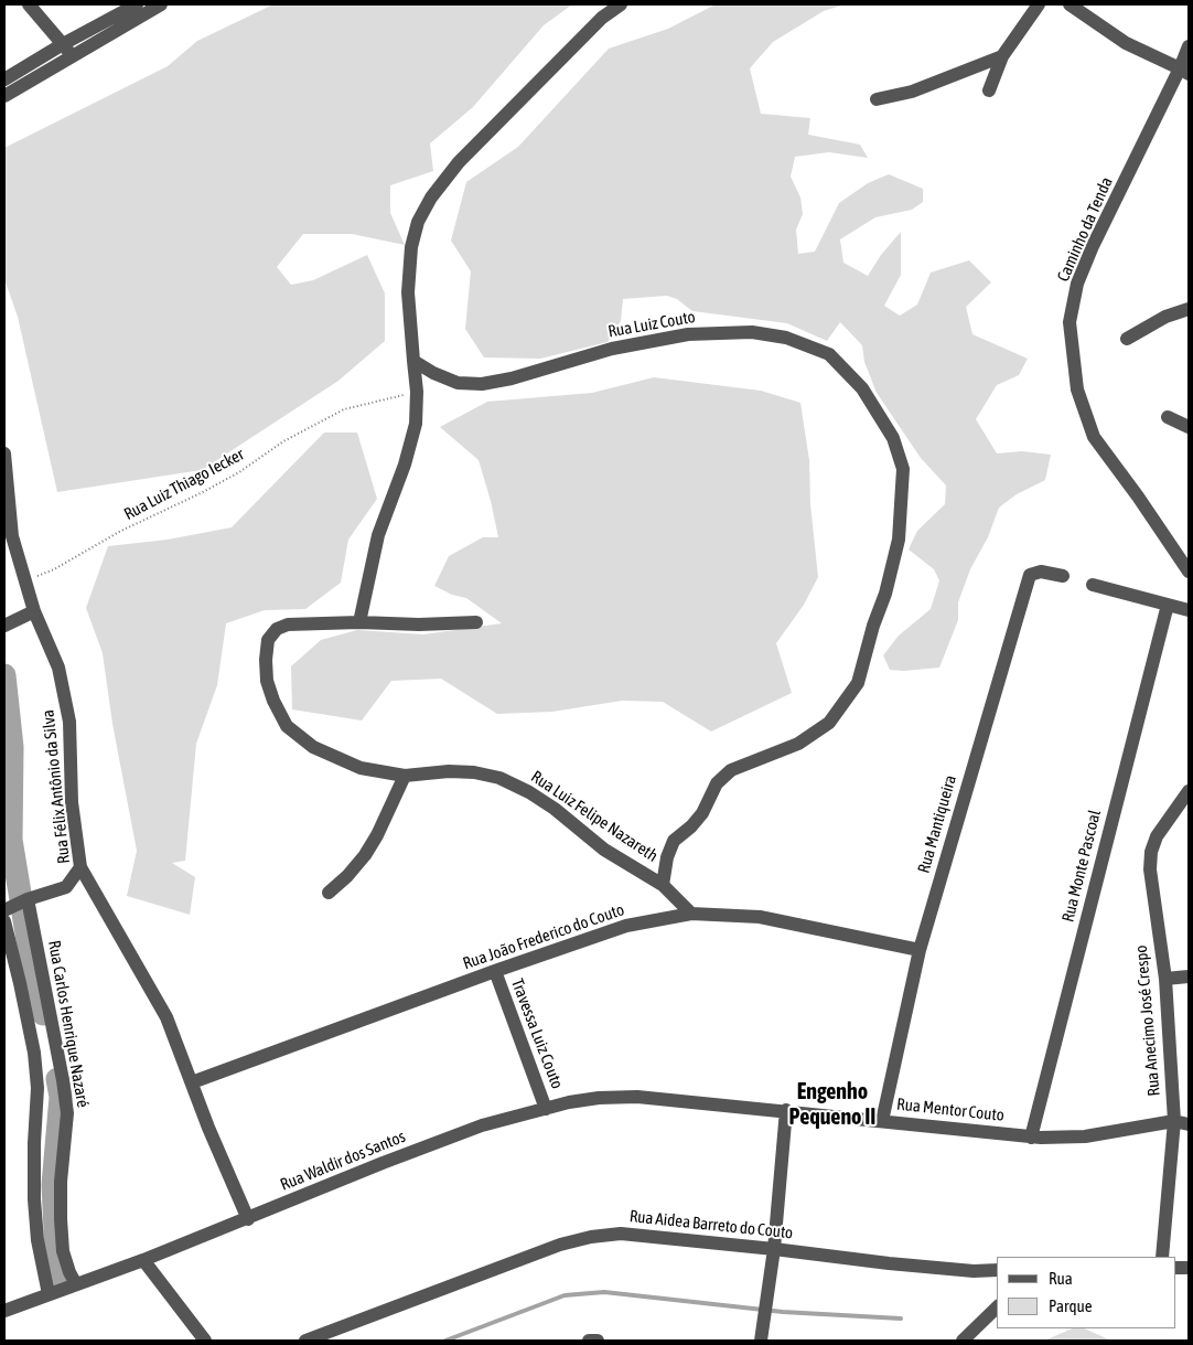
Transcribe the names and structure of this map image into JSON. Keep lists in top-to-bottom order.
{
  "streets": {
    "street": [
      "Caminho da Tenda",
      "Rua Luiz Couto",
      "Rua Félix Antônio da Silva",
      "Rua Luiz Felipe Nazareth",
      "Rua Mantiqueira",
      "Rua Monte Pascoal",
      "Rua João Frederico do Couto",
      "Rua Anecimo José Crespo",
      "Rua Carlos Henrique Nazaré",
      "Travessa Luiz Couto",
      "Rua Mentor Couto",
      "Rua Waldir dos Santos",
      "Rua Aidea Barreto do Couto"
    ],
    "path": ["Rua Luiz Thiago Iecker"]
  },
  "crossings": [
    ["Rua Luiz Couto", "Rua Luiz Felipe Nazareth"],
    ["Rua Luiz Thiago Iecker", "Rua Félix Antônio da Silva"],
    ["Rua Félix Antônio da Silva", "Rua João Frederico do Couto"],
    ["Rua Félix Antônio da Silva", "Rua Waldir dos Santos"],
    ["Rua Luiz Felipe Nazareth", "Rua João Frederico do Couto"],
    ["Rua Mantiqueira", "Rua João Frederico do Couto"],
    ["Rua Mantiqueira", "Rua Mentor Couto"],
    ["Rua Monte Pascoal", "Rua Mentor Couto"],
    ["Rua João Frederico do Couto", "Travessa Luiz Couto"],
    ["Rua Anecimo José Crespo", "Rua Mentor Couto"],
    ["Rua Carlos Henrique Nazaré", "Rua Waldir dos Santos"],
    ["Travessa Luiz Couto", "Rua Waldir dos Santos"],
    ["Rua Mentor Couto", "Rua Waldir dos Santos"]
  ],
  "districts": ["Engenho Pequeno II"],
  "legend": ["Rua", "Parque"]
}
